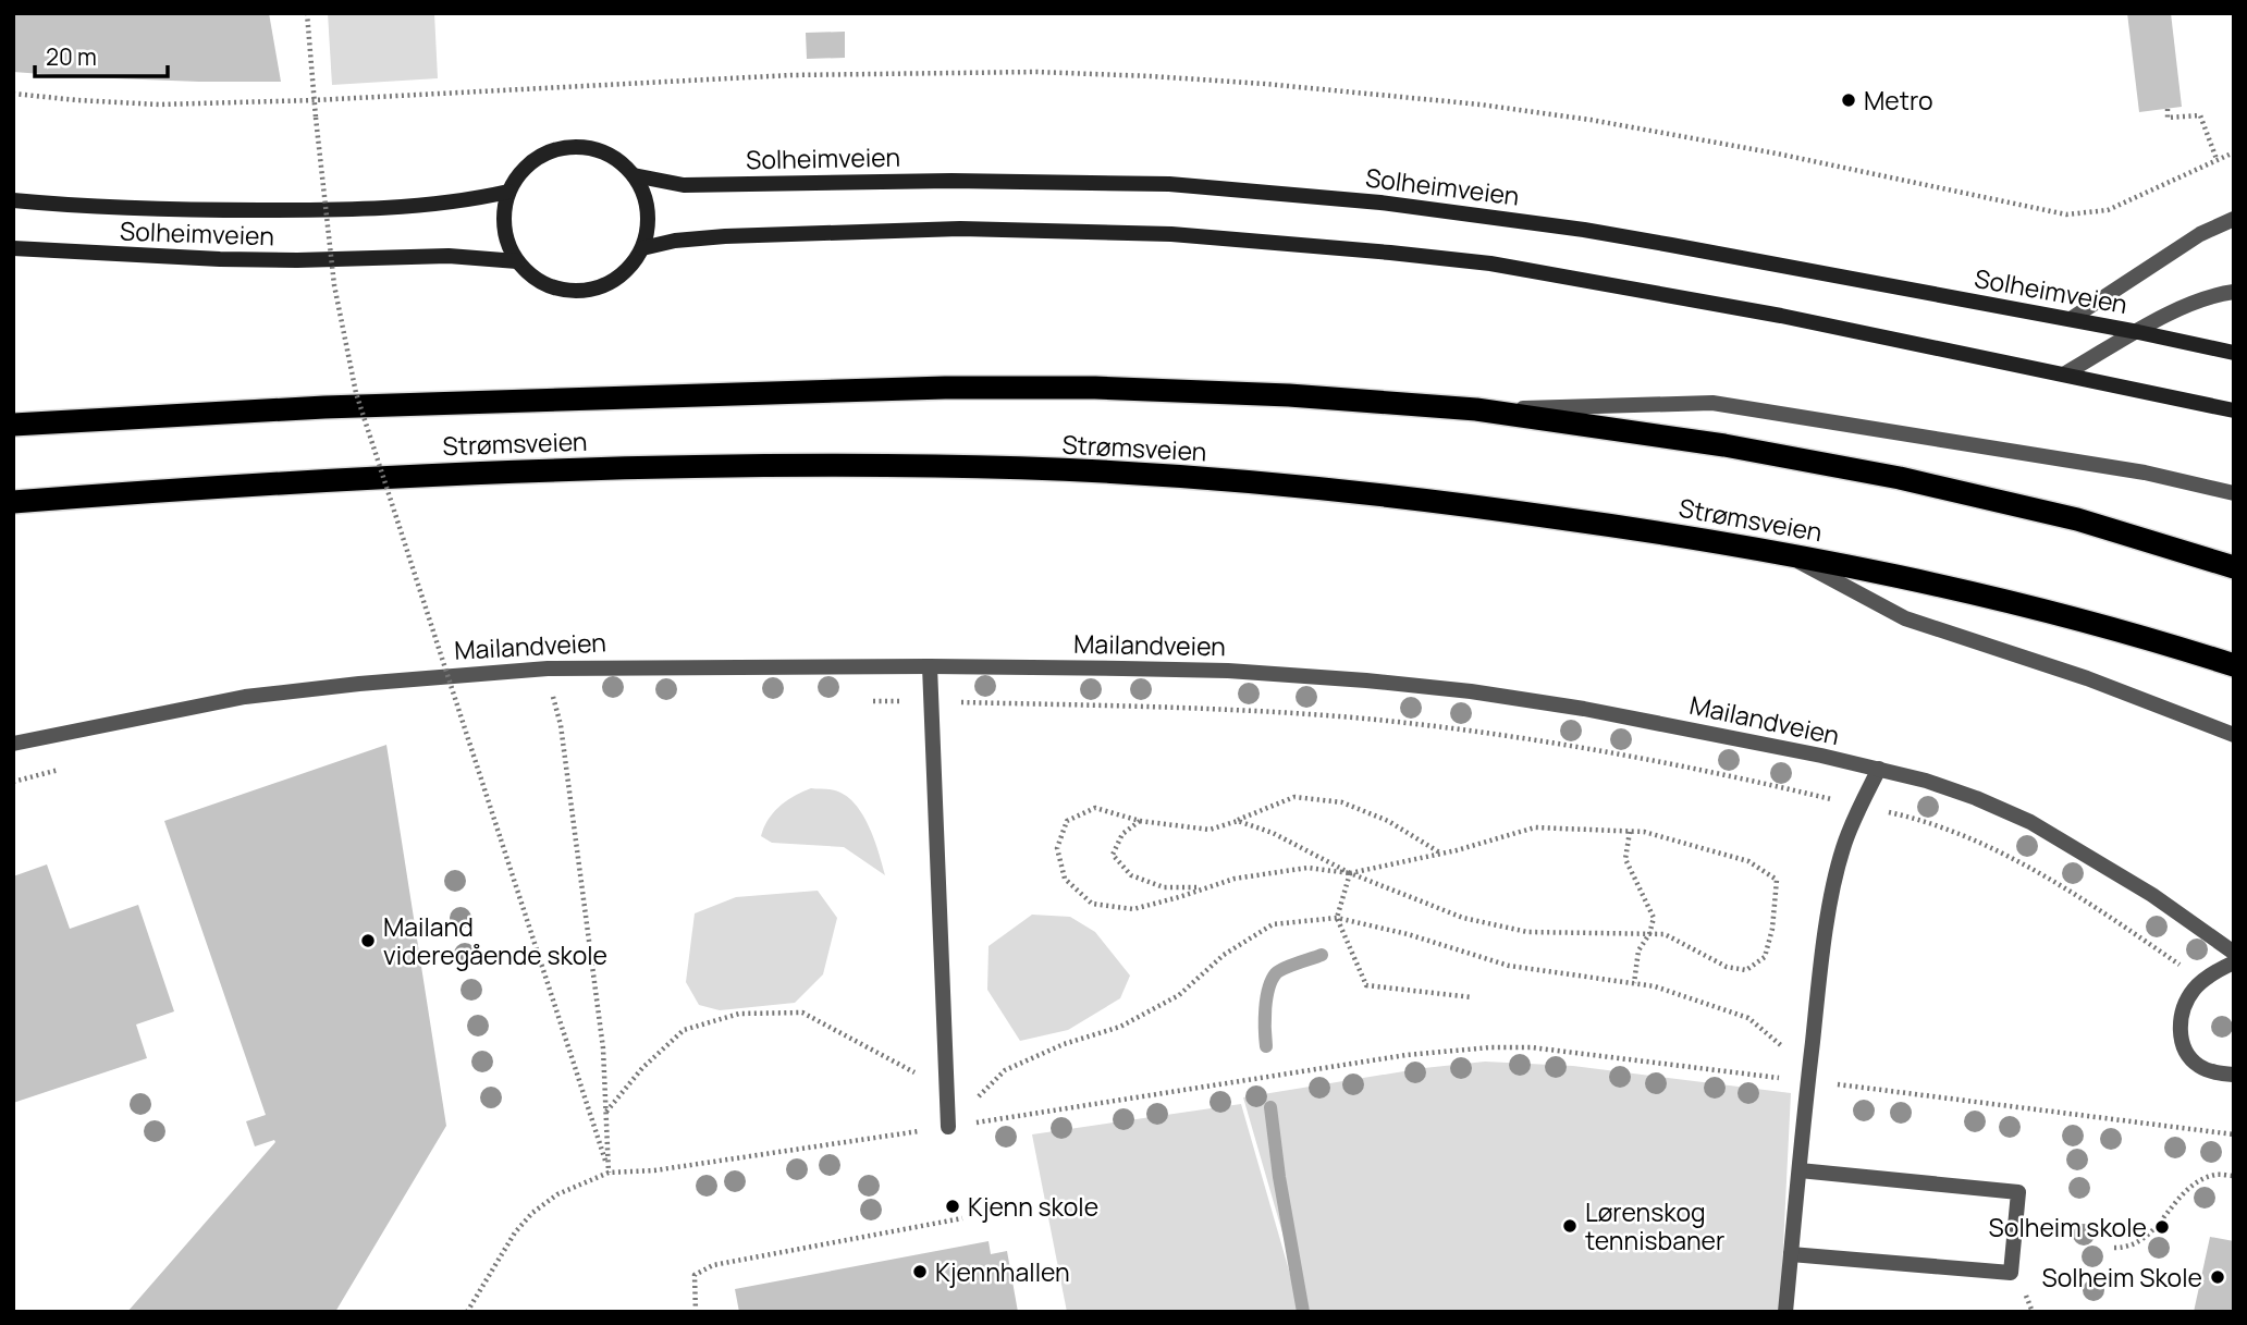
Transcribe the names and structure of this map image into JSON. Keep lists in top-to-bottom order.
{
  "streets": {
    "highway": ["Strømsveien"],
    "main road": ["Solheimveien"],
    "street": ["Mailandveien"]
  },
  "places": [
    "Metro",
    "Mailand videregående skole",
    "Kjenn skole",
    "Lørenskog tennisbaner",
    "Solheim skole",
    "Kjennhallen",
    "Solheim Skole"
  ],
  "scale_bar": "20 m"
}
